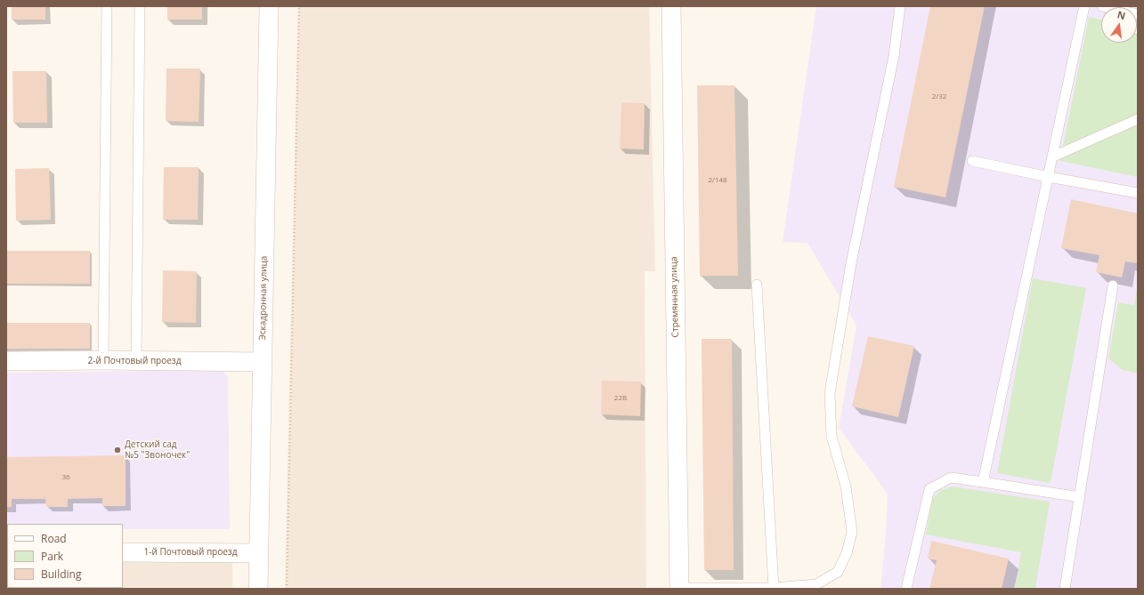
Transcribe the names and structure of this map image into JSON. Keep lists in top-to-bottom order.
{
  "streets": {
    "street": [
      "Стремянная улица",
      "Эскадронная улица",
      "2-й Почтовый проезд",
      "1-й Почтовый проезд"
    ]
  },
  "crossings": [
    ["Эскадронная улица", "2-й Почтовый проезд"],
    ["Эскадронная улица", "1-й Почтовый проезд"]
  ],
  "places": ["Детский сад №5 \"Звоночек\""],
  "house_numbers": [
    "2/32",
    "2/148",
    "22В",
    "36"
  ],
  "legend": ["Road", "Park", "Building"],
  "north": "top"
}
